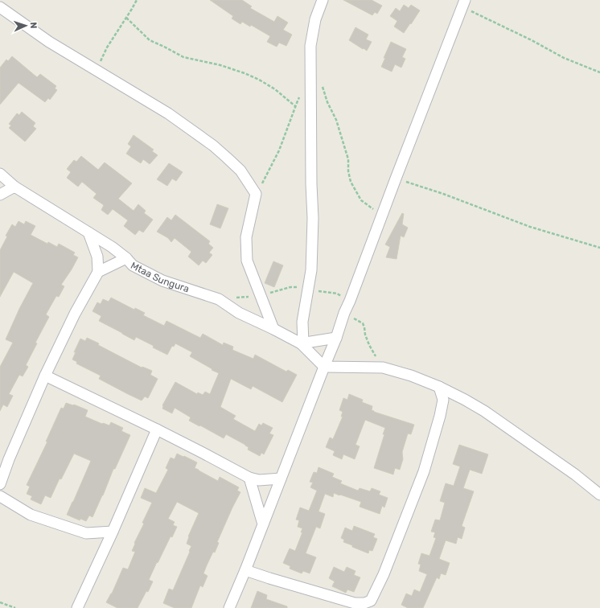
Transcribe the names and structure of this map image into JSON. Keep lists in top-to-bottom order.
{
  "streets": {
    "street": ["Mtaa Sungura"]
  },
  "north": "right"
}
